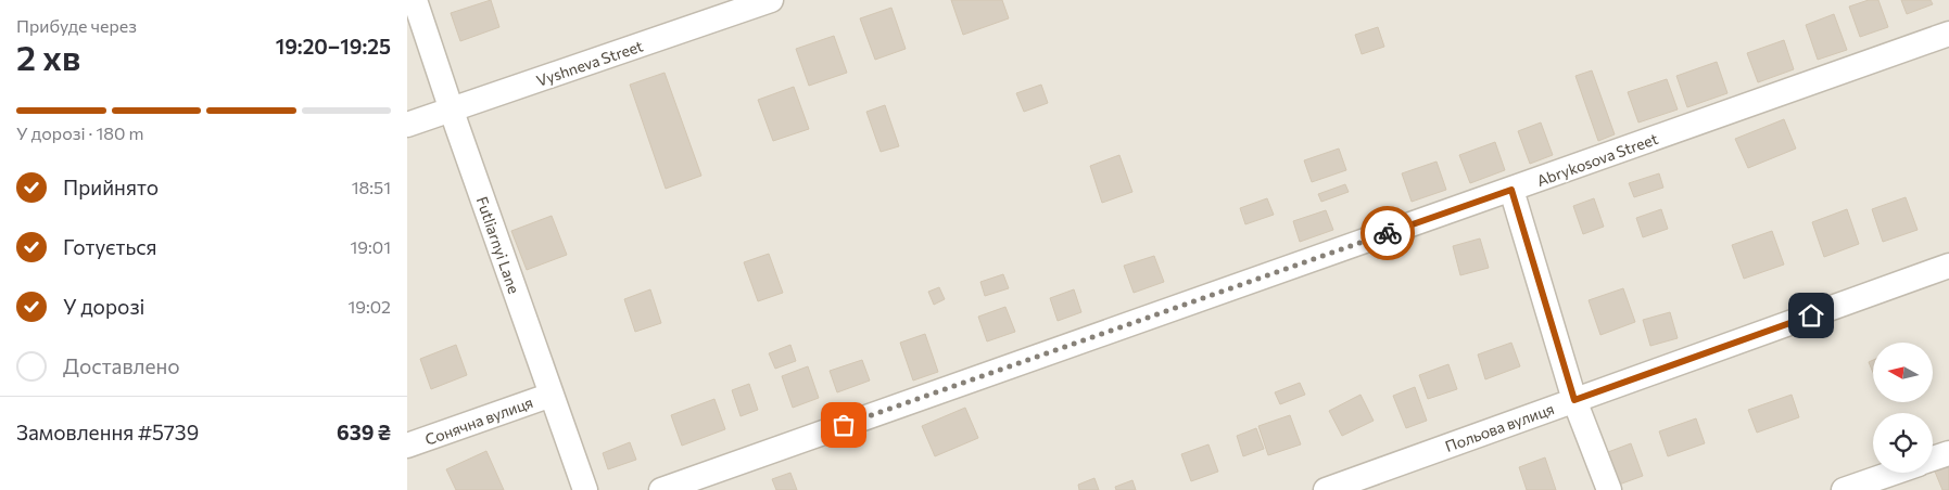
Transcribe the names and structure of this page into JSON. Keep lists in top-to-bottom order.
{
  "streets": {
    "street": [
      "Vyshneva Street",
      "Abrykosova Street",
      "Futliarnyi Lane",
      "Сонячна вулиця",
      "Польова вулиця"
    ]
  },
  "crossings": [
    ["Vyshneva Street", "Futliarnyi Lane"],
    ["Futliarnyi Lane", "Сонячна вулиця"]
  ],
  "north": "left",
  "page": {
    "heading": ["2 хв", "Прибуде через", "19:20–19:25"],
    "panel": ["Замовлення #5739", "639 ₴"],
    "bar": "У дорозі · 180 m",
    "list": [
      ["Прийнято", "18:51"],
      ["Готується", "19:01"],
      ["У дорозі", "19:02"],
      "Доставлено"
    ]
  }
}
